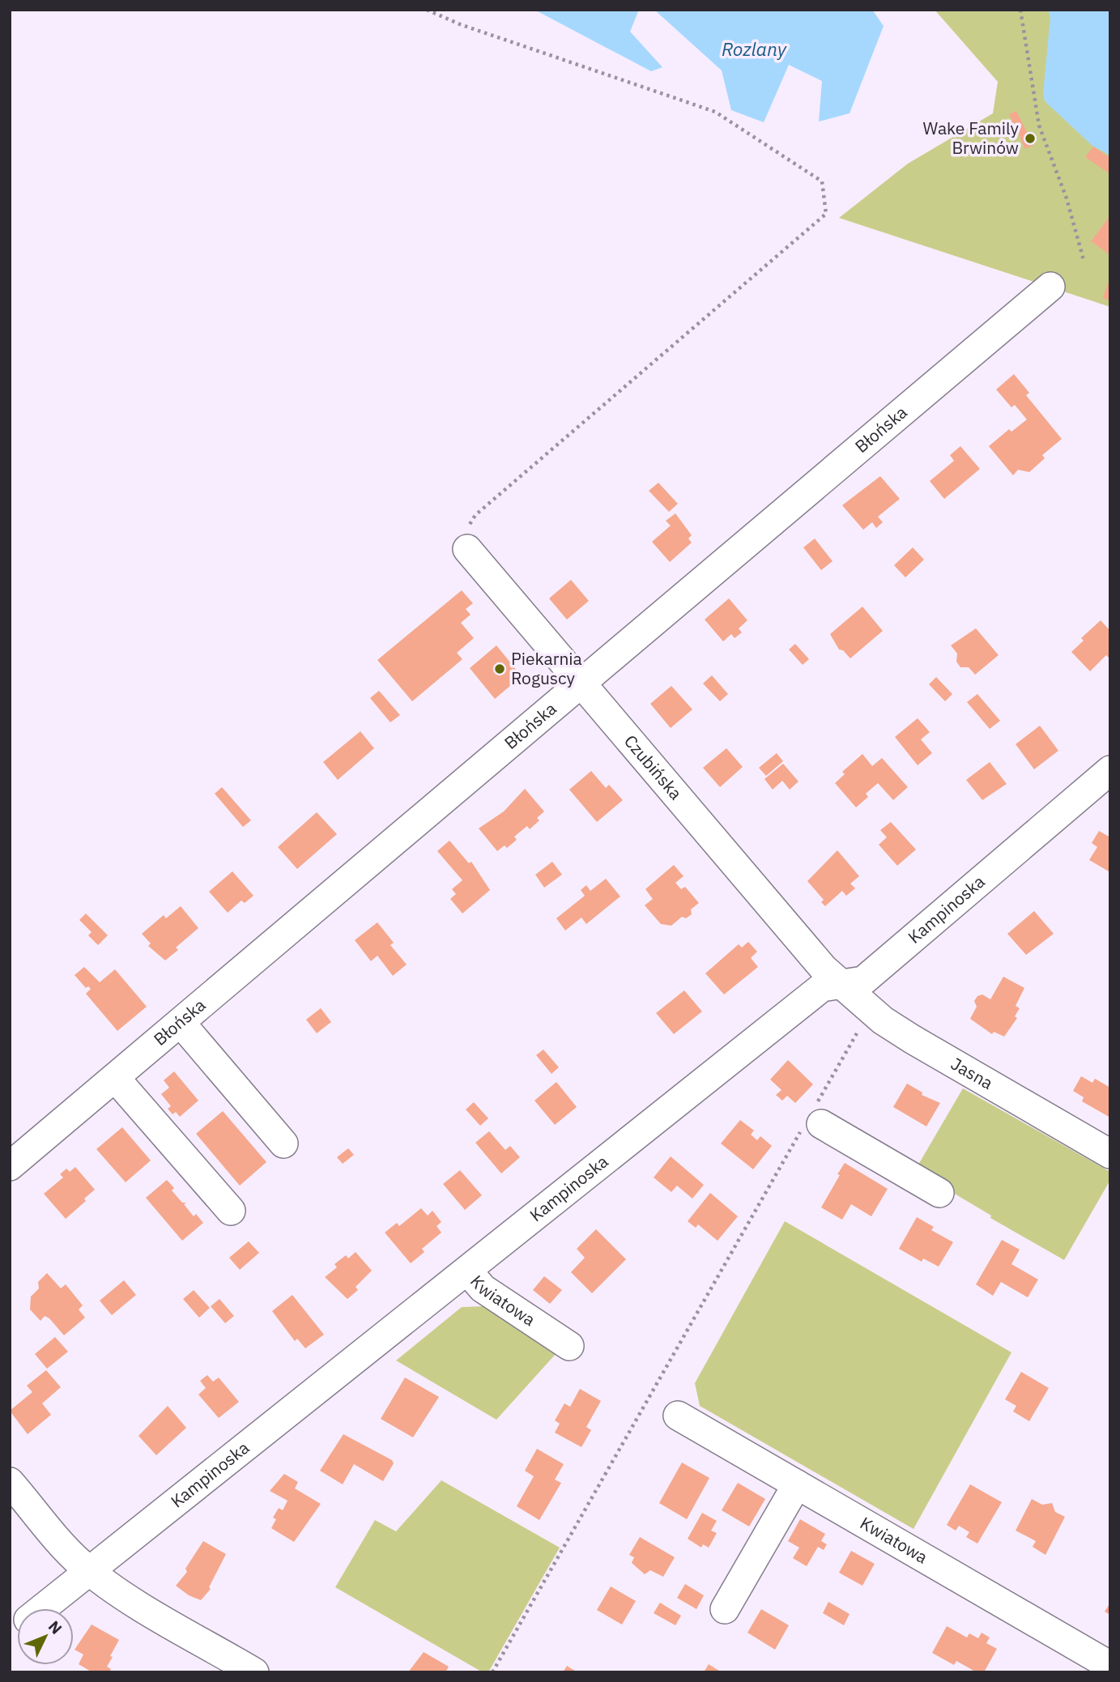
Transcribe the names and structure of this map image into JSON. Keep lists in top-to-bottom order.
{
  "streets": {
    "street": [
      "Błońska",
      "Czubińska",
      "Kampinoska",
      "Jasna",
      "Kwiatowa"
    ]
  },
  "crossings": [
    ["Błońska", "Czubińska"],
    ["Czubińska", "Kampinoska"],
    ["Czubińska", "Jasna"],
    ["Kampinoska", "Jasna"],
    ["Kampinoska", "Kwiatowa"]
  ],
  "water": ["Rozlany"],
  "places": ["Wake Family Brwinów", "Piekarnia Roguscy"],
  "north": "top right"
}
